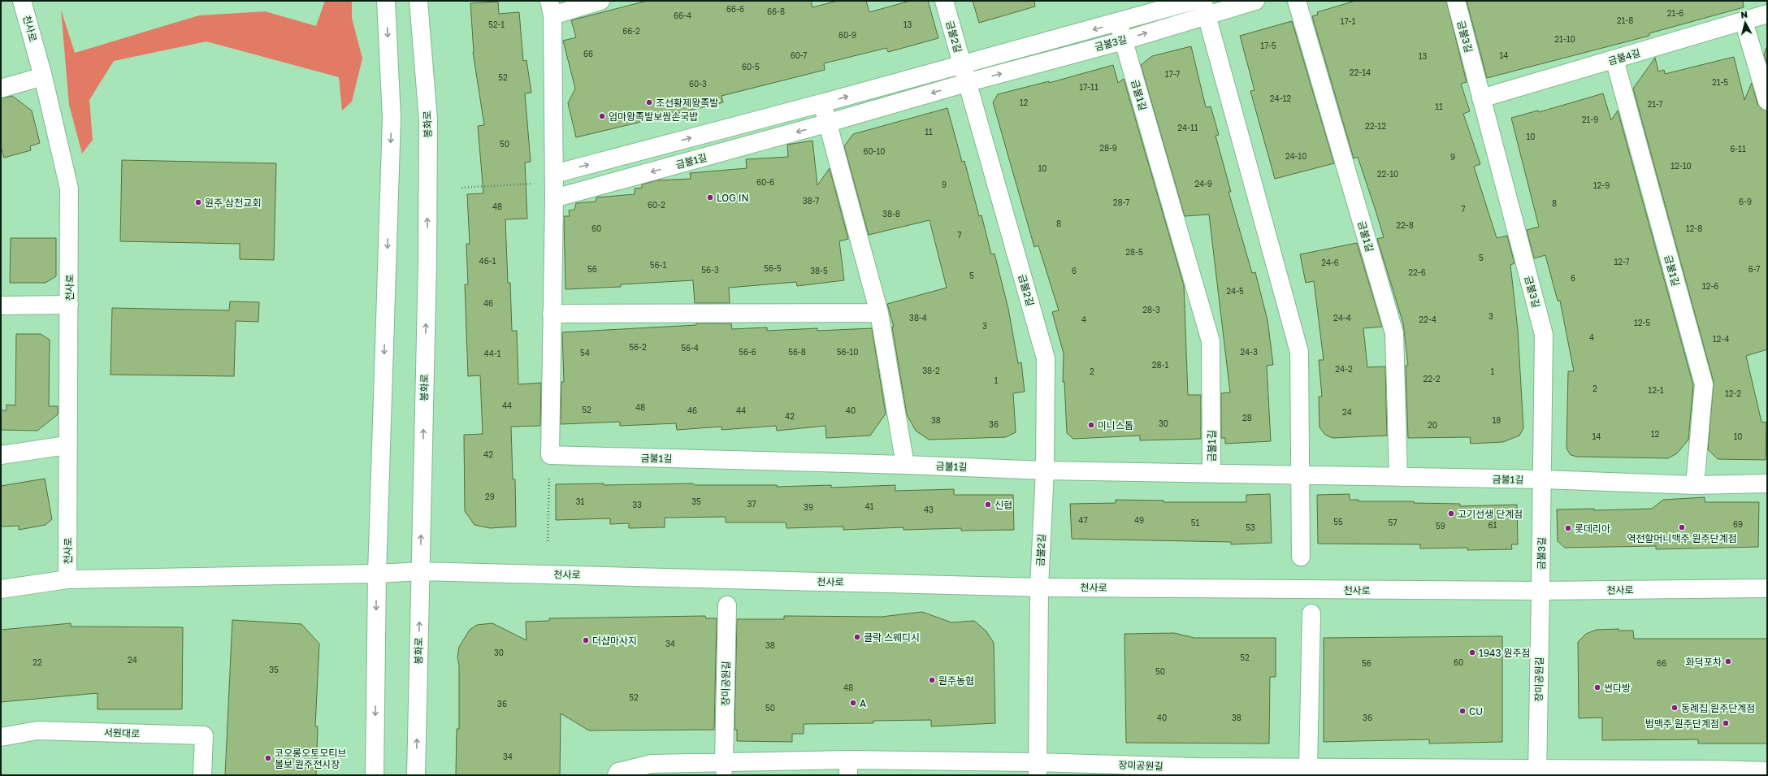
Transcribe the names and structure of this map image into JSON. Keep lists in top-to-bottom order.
{
  "streets": {
    "street": [
      "천사로",
      "금불2길",
      "금불3길",
      "금불4길",
      "금불1길",
      "봉화로",
      "장미공원길",
      "서원대로"
    ]
  },
  "crossings": [
    ["천사로", "금불2길"],
    ["천사로", "금불3길"],
    ["천사로", "봉화로"],
    ["천사로", "장미공원길"],
    ["금불2길", "금불3길"],
    ["금불2길", "금불1길"],
    ["금불3길", "금불4길"],
    ["금불3길", "금불1길"],
    ["금불3길", "장미공원길"],
    ["금불4길", "금불1길"]
  ],
  "places": [
    "조선황제왕족발",
    "엄마왕족발보쌈손국밥",
    "LOG IN",
    "원주 삼천교회",
    "미니스톱",
    "신협",
    "고기선생 단계점",
    "역전할머니맥주 원주단계점",
    "롯데리아",
    "클락 스웨디시",
    "더샵마사지",
    "1943 원주점",
    "화덕포차",
    "원주농협",
    "썬다방",
    "A",
    "동례집 원주단계점",
    "CU",
    "범맥주 원주단계점",
    "코오롱오토모티브 볼보 원주전시장"
  ],
  "house_numbers": [
    "66-6",
    "66-8",
    "21-6",
    "66-4",
    "21-8",
    "17-1",
    "52-1",
    "13",
    "66-2",
    "60-9",
    "21-10",
    "17-5",
    "66",
    "60-7",
    "14",
    "13",
    "60-5",
    "22-14",
    "17-7",
    "52",
    "21-5",
    "60-3",
    "17-11",
    "24-12",
    "12",
    "21-7",
    "11",
    "21-9",
    "22-12",
    "24-11",
    "11",
    "10",
    "50",
    "28-9",
    "6-11",
    "60-10",
    "24-10",
    "9",
    "12-10",
    "10",
    "22-10",
    "60-6",
    "24-9",
    "9",
    "12-9",
    "38-7",
    "6-9",
    "28-7",
    "8",
    "60-2",
    "48",
    "7",
    "38-8",
    "8",
    "22-8",
    "60",
    "12-8",
    "7",
    "28-5",
    "5",
    "46-1",
    "12-7",
    "24-6",
    "56-1",
    "56-5",
    "56",
    "6-7",
    "56-3",
    "38-5",
    "6",
    "22-6",
    "5",
    "6",
    "12-6",
    "24-5",
    "46",
    "28-3",
    "3",
    "38-4",
    "24-4",
    "4",
    "22-4",
    "12-5",
    "3",
    "4",
    "12-4",
    "56-2",
    "56-4",
    "56-6",
    "56-8",
    "56-10",
    "24-3",
    "54",
    "44-1",
    "28-1",
    "24-2",
    "38-2",
    "2",
    "1",
    "22-2",
    "1",
    "2",
    "12-1",
    "12-2",
    "44",
    "48",
    "52",
    "46",
    "44",
    "40",
    "24",
    "42",
    "28",
    "38",
    "18",
    "30",
    "36",
    "20",
    "12",
    "14",
    "10",
    "42",
    "29",
    "31",
    "35",
    "37",
    "33",
    "41",
    "39",
    "43",
    "47",
    "49",
    "55",
    "51",
    "57",
    "69",
    "61",
    "59",
    "53",
    "34",
    "38",
    "30",
    "52",
    "24",
    "22",
    "60",
    "56",
    "66",
    "35",
    "50",
    "48",
    "52",
    "36",
    "50",
    "40",
    "38",
    "36",
    "34"
  ],
  "north": "top"
}
